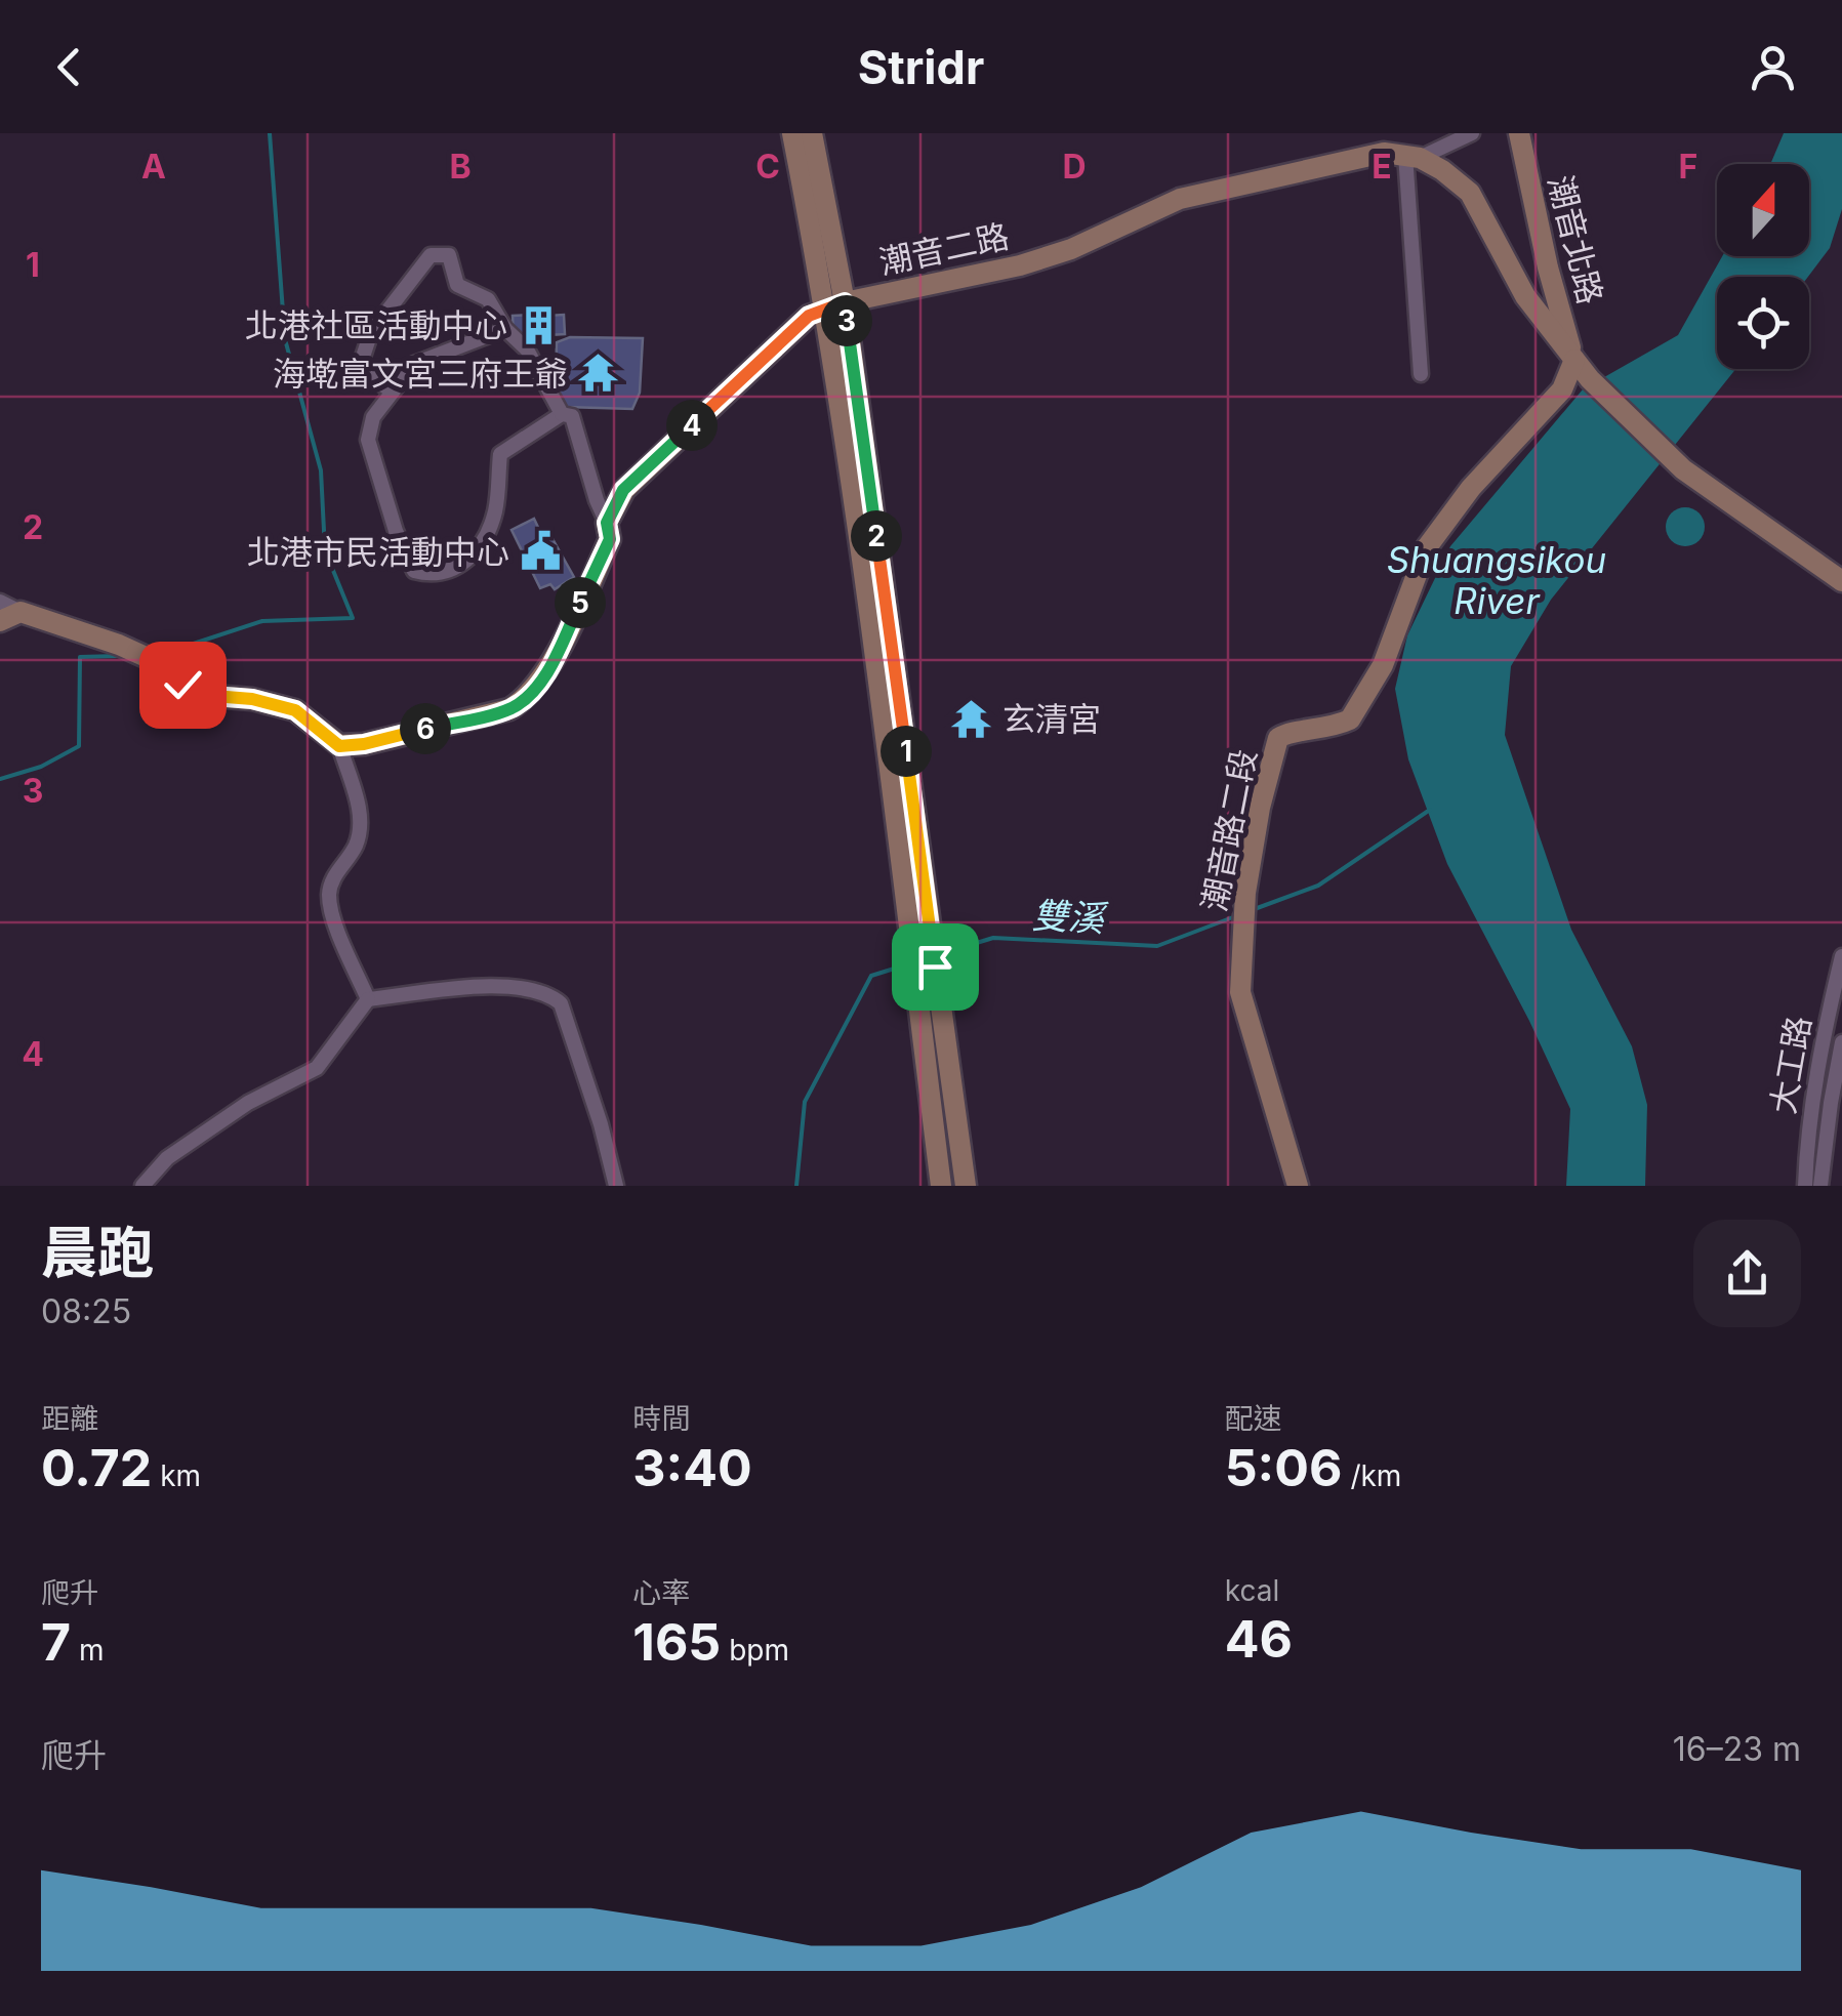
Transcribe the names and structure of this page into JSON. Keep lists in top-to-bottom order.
{
  "streets": {
    "street": [
      "潮音北路",
      "潮音二路",
      "潮音路二段",
      "大工路"
    ]
  },
  "crossings": [
    ["潮音北路", "潮音路二段"]
  ],
  "water": ["Shuangsikou River", "雙溪"],
  "places": {
    "building": ["北港社區活動中心"],
    "temple": ["海墘富文宮三府王爺", "玄清宮"],
    "public building": ["北港市民活動中心"]
  },
  "north": "top",
  "page": {
    "header": "Stridr",
    "pins": [
      "3",
      "4",
      "2",
      "5",
      "6",
      "1"
    ],
    "heading": ["晨跑", "08:25"],
    "stats": [
      ["距離", "0.72 km"],
      ["時間", "3:40"],
      ["配速", "5:06 /km"],
      ["爬升", "7 m"],
      ["心率", "165 bpm"],
      ["kcal", "46"]
    ],
    "chart": ["爬升", "16–23 m"]
  },
  "grid": {
    "columns": [
      "A",
      "B",
      "C",
      "D",
      "E",
      "F"
    ],
    "rows": [
      "1",
      "2",
      "3",
      "4"
    ]
  }
}
